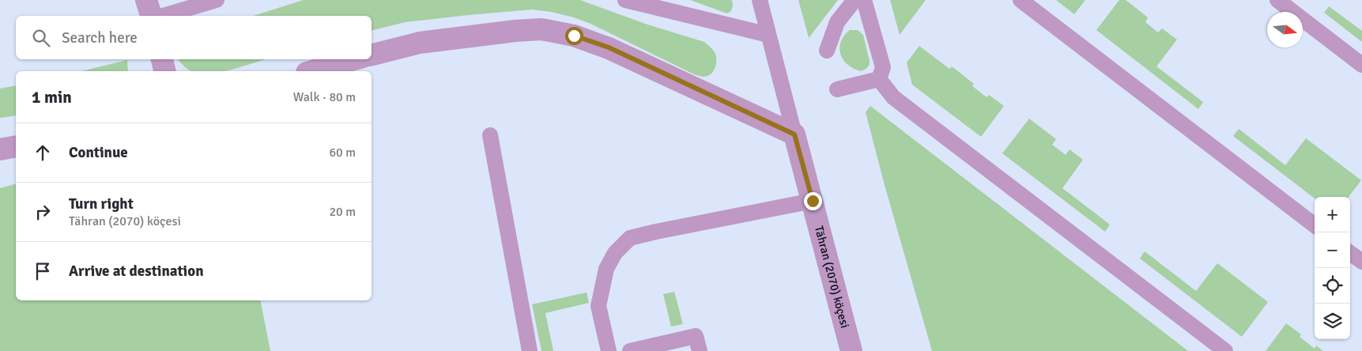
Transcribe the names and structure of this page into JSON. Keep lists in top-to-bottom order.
{
  "streets": {
    "street": ["Tähran (2070) köçesi"]
  },
  "north": "right",
  "page": {
    "search": "Search here",
    "heading": ["1 min", "Walk · 80 m"],
    "list": [
      ["Continue", "60 m"],
      ["Turn right", "Tähran (2070) köçesi", "20 m"],
      "Arrive at destination"
    ],
    "map_buttons": ["+", "−"]
  }
}
